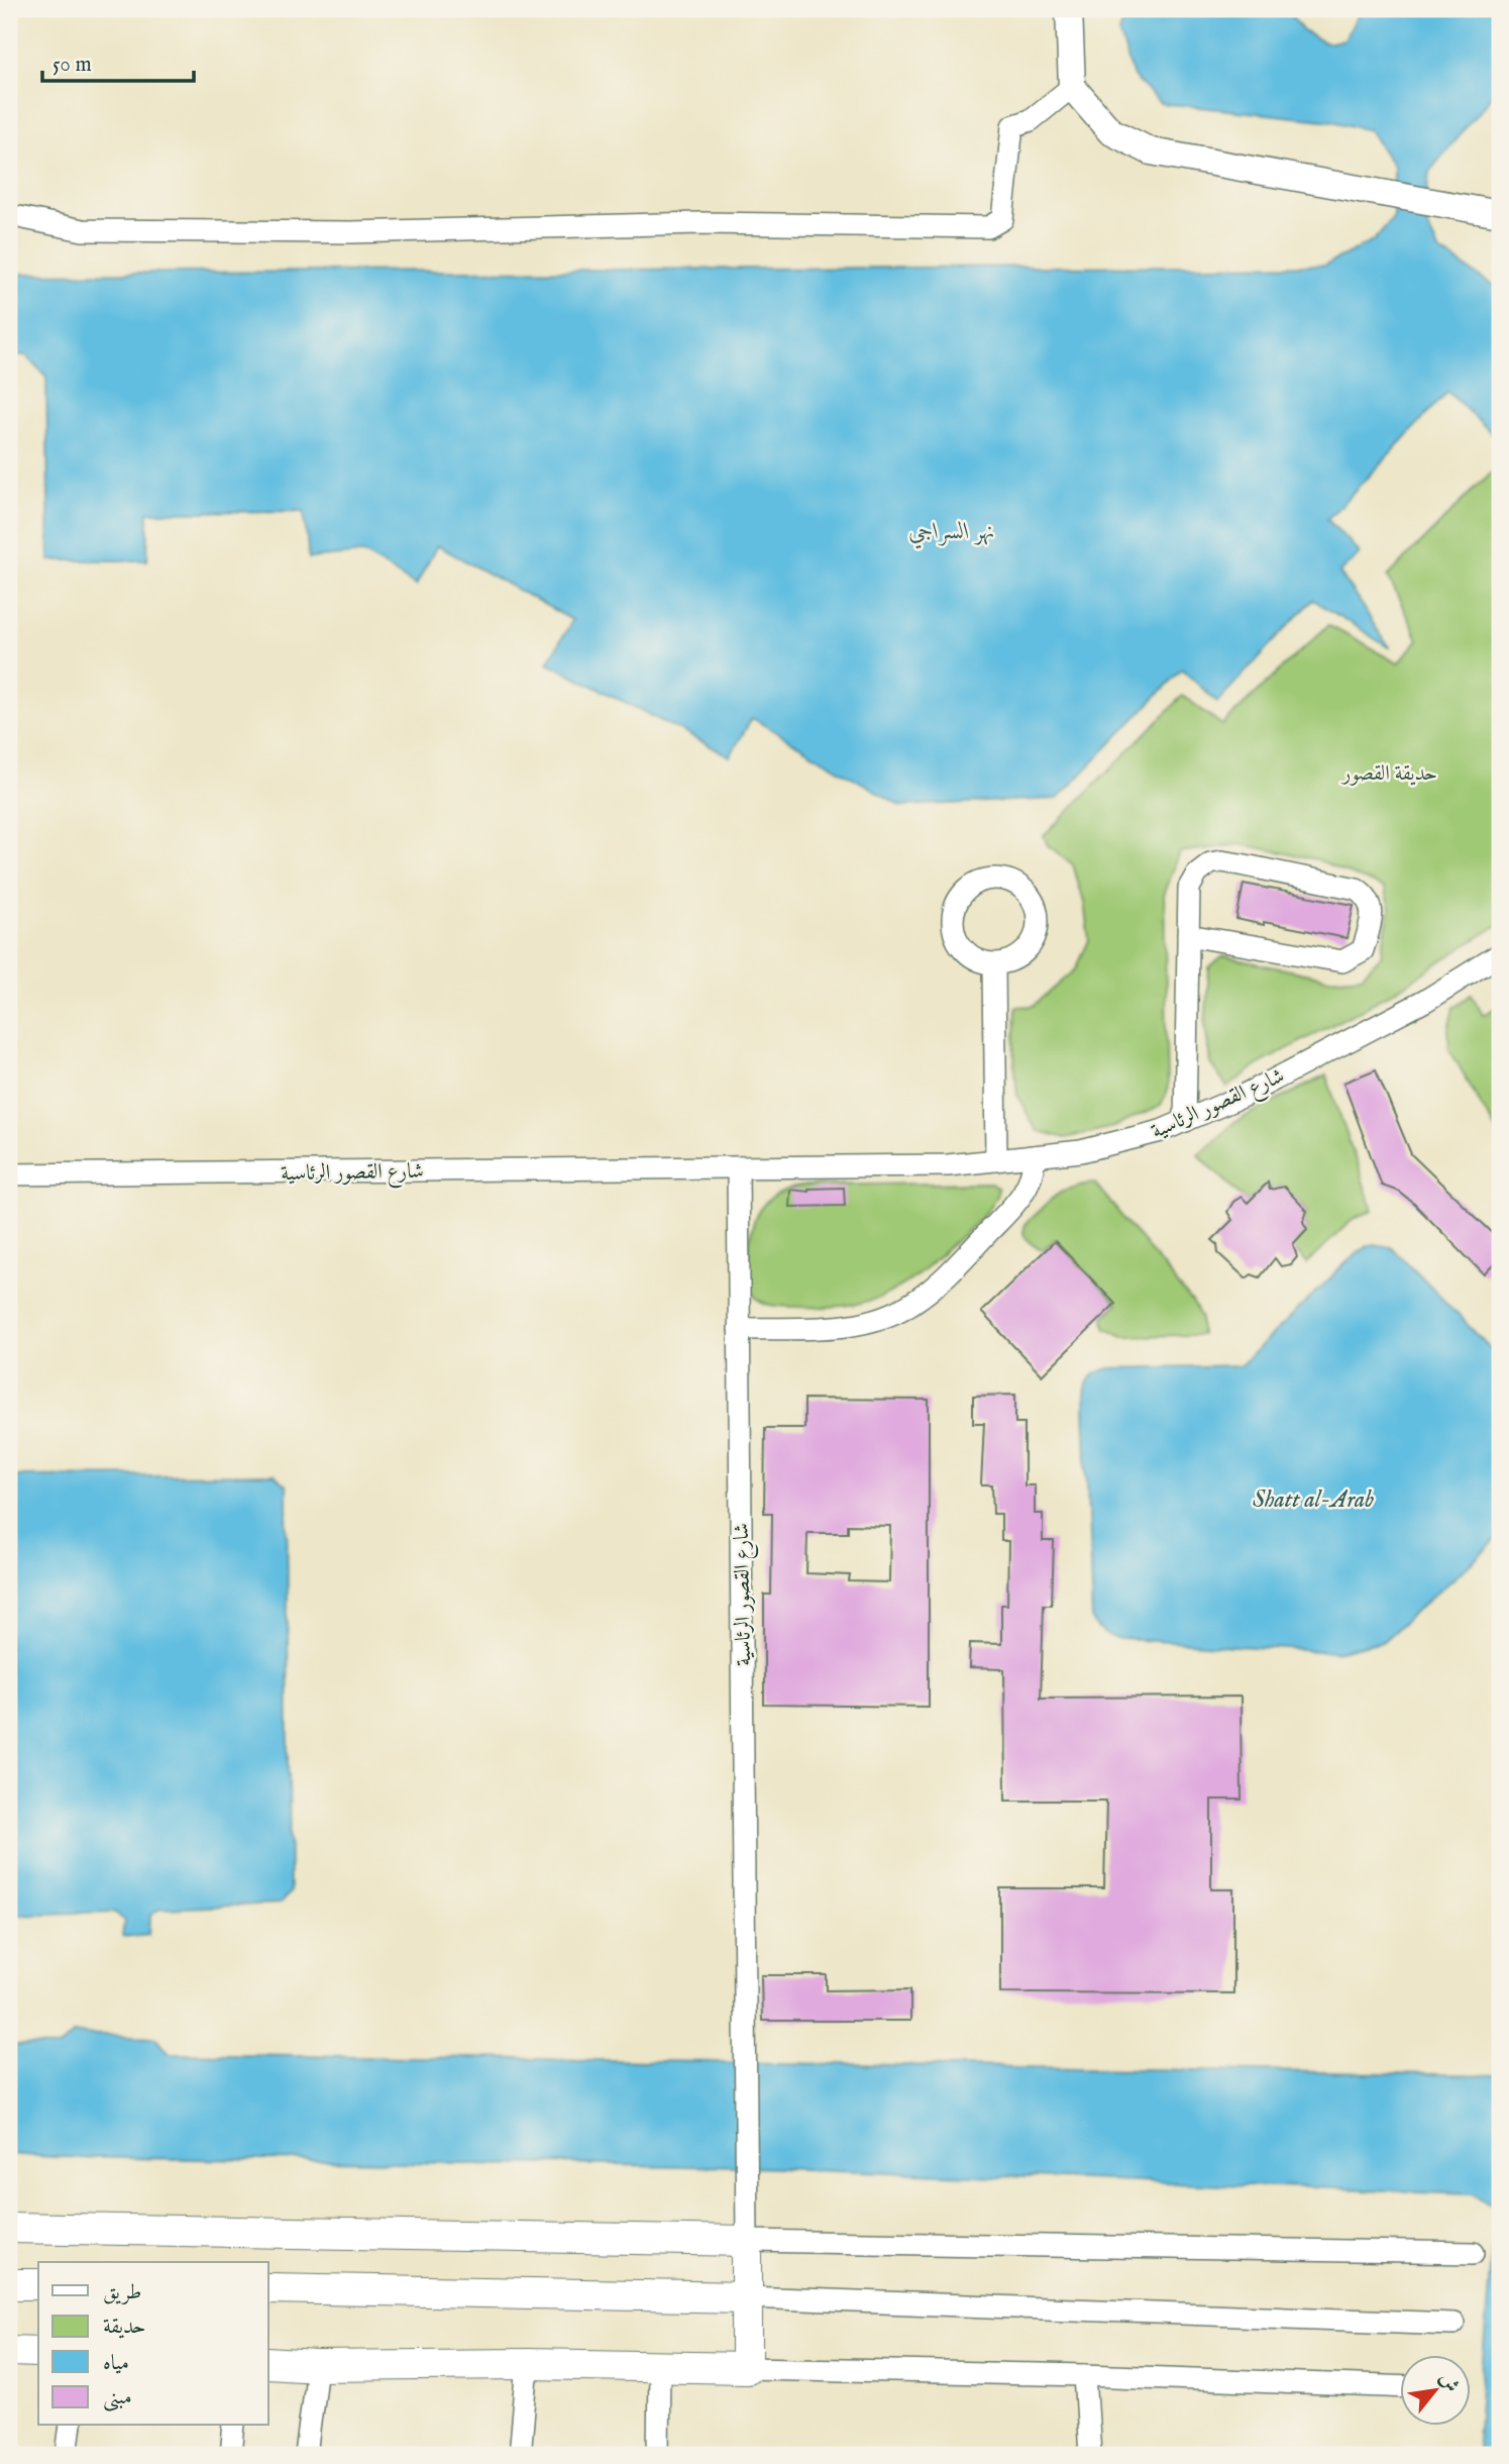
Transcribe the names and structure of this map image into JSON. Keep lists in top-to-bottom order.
{
  "streets": {
    "street": ["شارع القصور الرئاسية"]
  },
  "water": ["نهر السراجي", "Shatt al-Arab"],
  "parks": ["حديقة القصور"],
  "legend": [
    "طريق",
    "حديقة",
    "مياه",
    "مبنى"
  ],
  "scale_bar": "50 m",
  "north": "top right"
}
